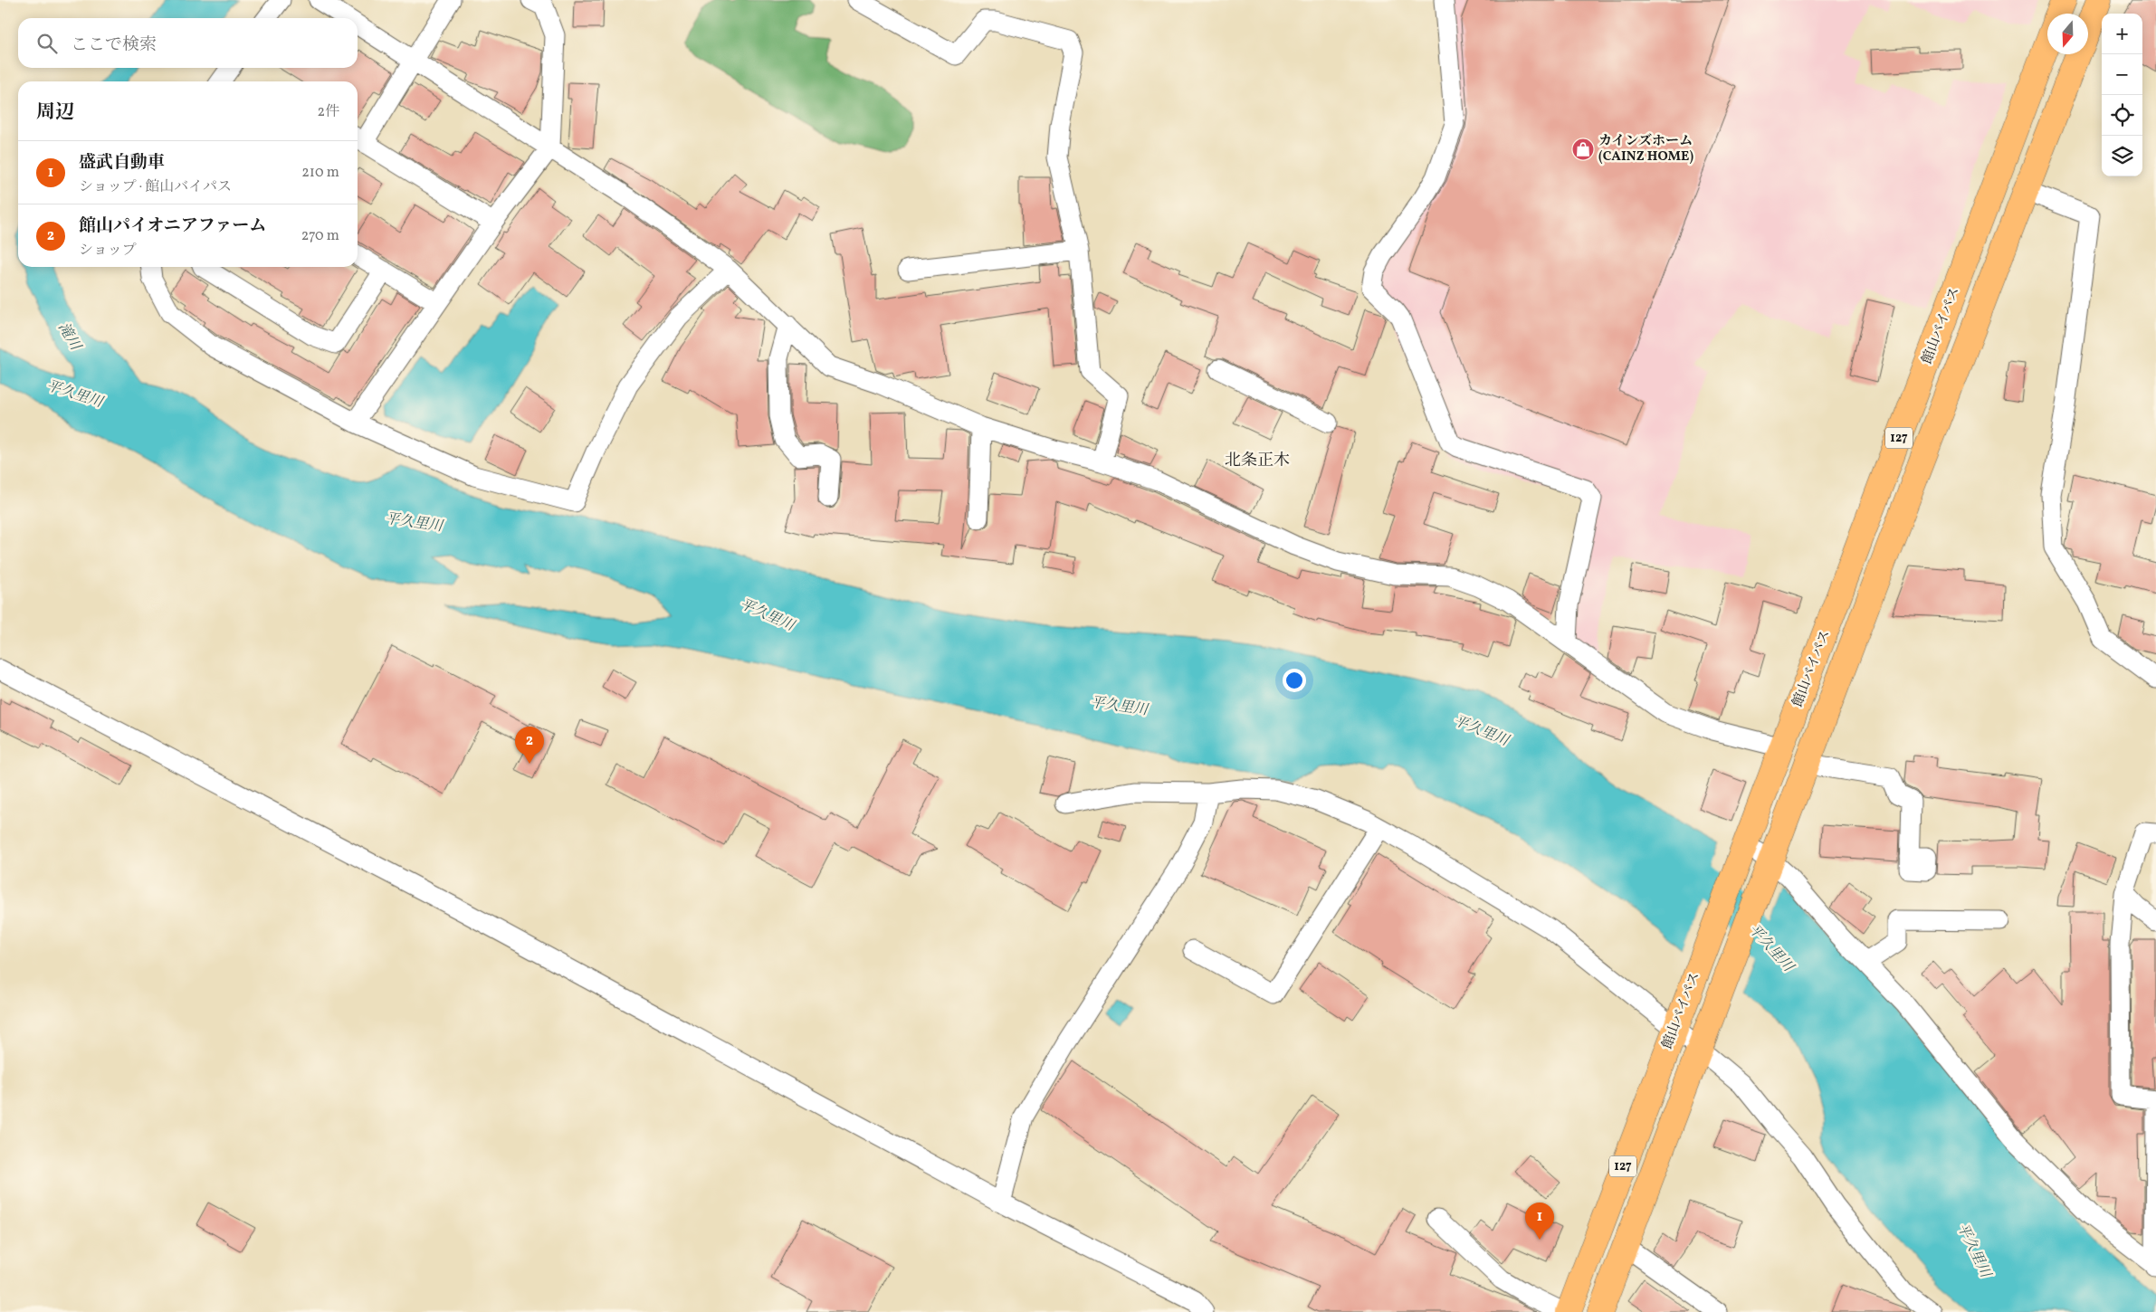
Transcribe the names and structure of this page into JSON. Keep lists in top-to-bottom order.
{
  "streets": {
    "highway": ["館山バイパス", "127"]
  },
  "districts": ["北条正木"],
  "water": ["滝川", "平久里川"],
  "places": {
    "shop": ["カインズホーム (CAINZ HOME)"]
  },
  "north": "bottom",
  "page": {
    "map_buttons": ["+", "−"],
    "search": "ここで検索",
    "heading": ["周辺", "2件"],
    "list": [
      {
        "mark": "1",
        "name": "盛武自動車",
        "note": "ショップ · 館山バイパス",
        "value": "210 m"
      },
      {
        "mark": "2",
        "name": "館山パイオニアファーム",
        "note": "ショップ",
        "value": "270 m"
      }
    ],
    "pins": ["2", "1"]
  }
}
